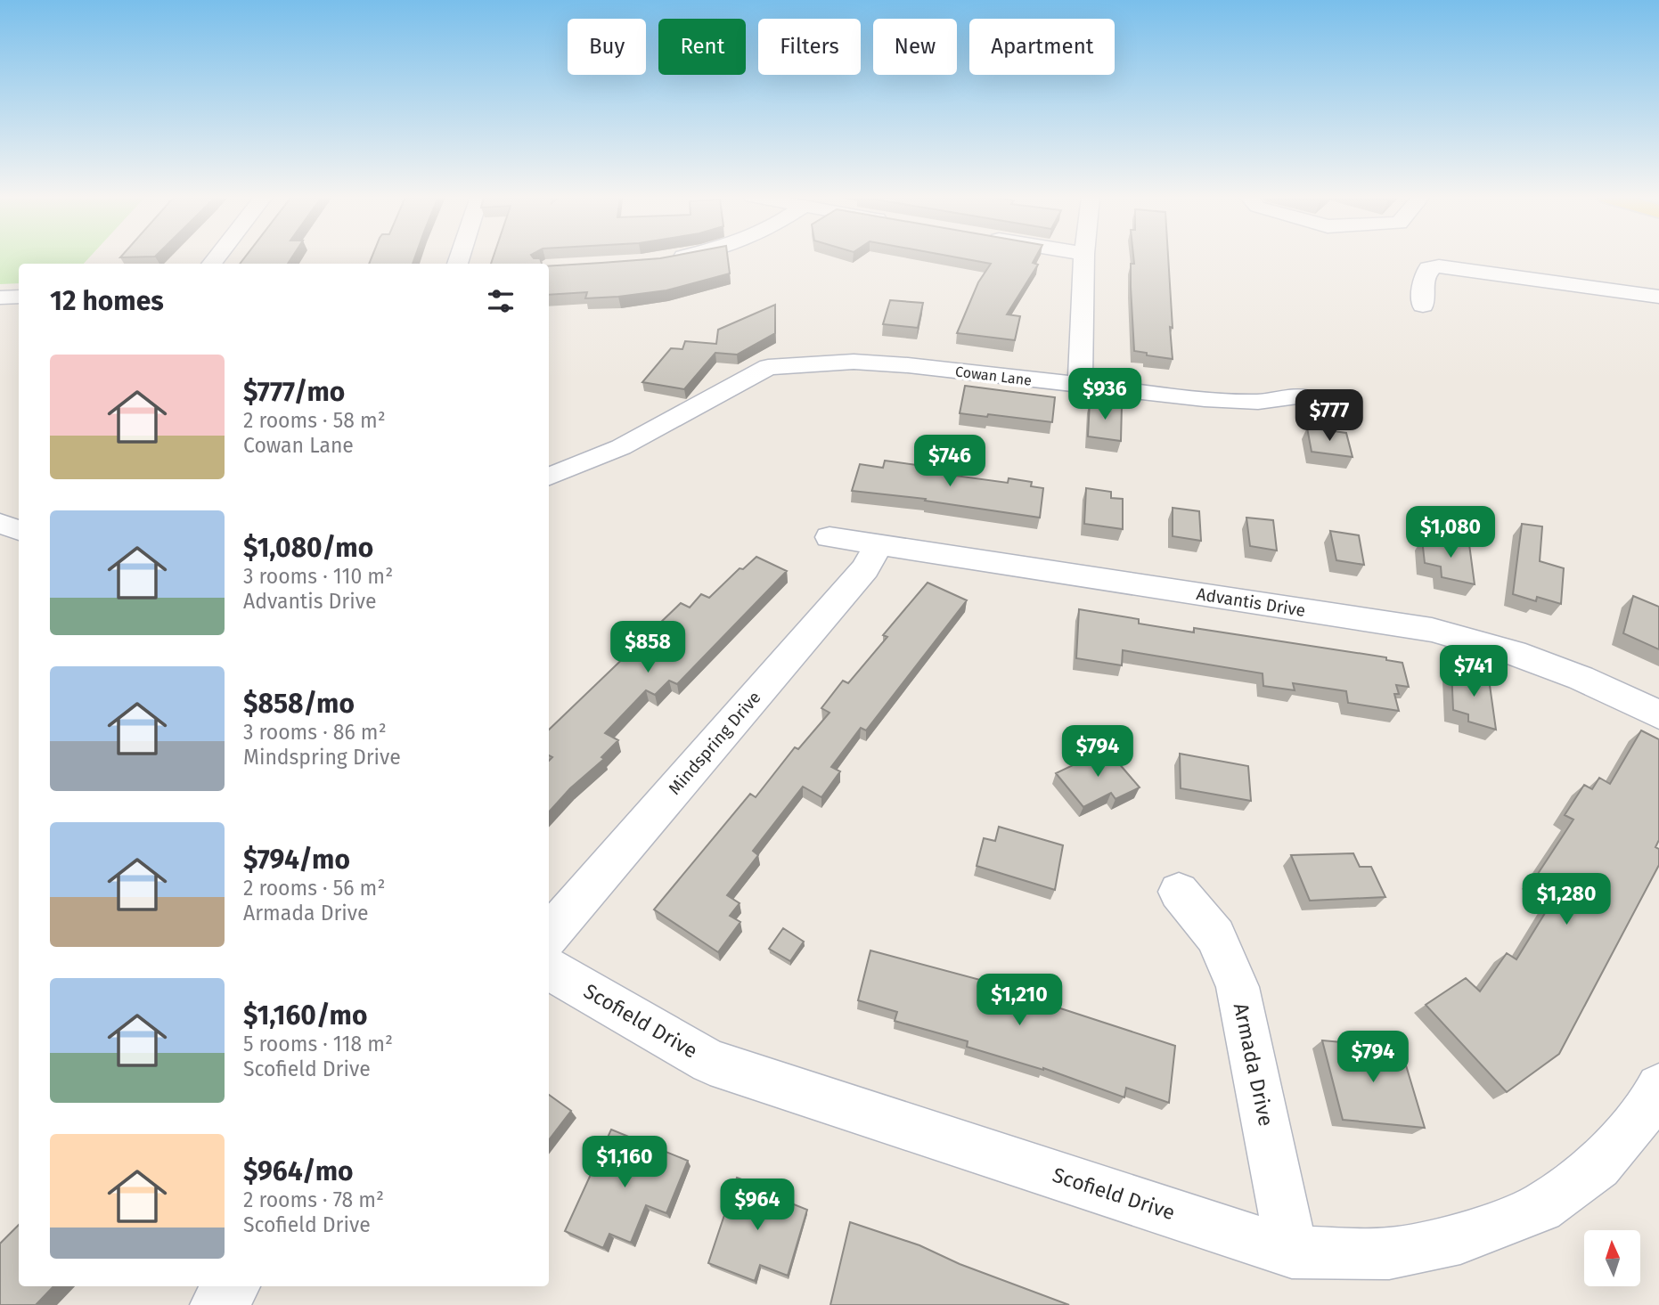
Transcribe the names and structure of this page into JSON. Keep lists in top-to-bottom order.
{
  "streets": {
    "street": [
      "Cowan Lane",
      "Advantis Drive",
      "Mindspring Drive",
      "Scofield Drive",
      "Armada Drive"
    ]
  },
  "crossings": [
    ["Advantis Drive", "Mindspring Drive"],
    ["Scofield Drive", "Armada Drive"]
  ],
  "north": "top",
  "page": {
    "chip": [
      "Buy",
      "Rent",
      "Filters",
      "New",
      "Apartment"
    ],
    "heading": "12 homes",
    "list": [
      {
        "name": "$777/mo",
        "note": "2 rooms · 58 m² · Cowan Lane"
      },
      {
        "name": "$1,080/mo",
        "note": "3 rooms · 110 m² · Advantis Drive"
      },
      {
        "name": "$858/mo",
        "note": "3 rooms · 86 m² · Mindspring Drive"
      },
      {
        "name": "$794/mo",
        "note": "2 rooms · 56 m² · Armada Drive"
      },
      {
        "name": "$1,160/mo",
        "note": "5 rooms · 118 m² · Scofield Drive"
      },
      {
        "name": "$964/mo",
        "note": "2 rooms · 78 m² · Scofield Drive"
      }
    ],
    "price": [
      "$936",
      "$777",
      "$746",
      "$1,080",
      "$858",
      "$741",
      "$794",
      "$1,280",
      "$1,210",
      "$794",
      "$1,160",
      "$964"
    ]
  }
}
